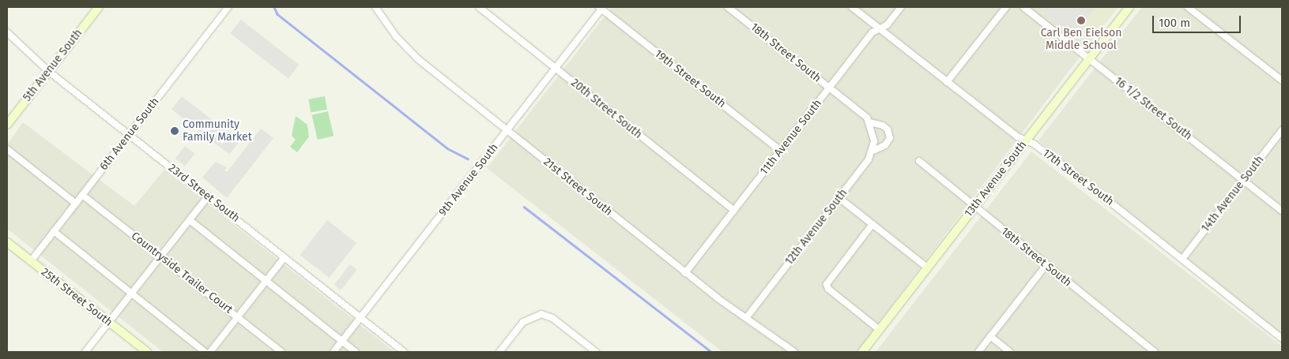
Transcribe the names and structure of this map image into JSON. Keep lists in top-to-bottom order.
{
  "streets": {
    "main road": ["5th Avenue South", "13th Avenue South", "25th Street South"],
    "street": [
      "18th Street South",
      "19th Street South",
      "20th Street South",
      "16 1/2 Street South",
      "6th Avenue South",
      "11th Avenue South",
      "17th Street South",
      "9th Avenue South",
      "21st Street South",
      "23rd Street South",
      "14th Avenue South",
      "12th Avenue South",
      "Countryside Trailer Court"
    ]
  },
  "crossings": [
    ["18th Street South", "11th Avenue South"],
    ["18th Street South", "13th Avenue South"],
    ["18th Street South", "12th Avenue South"],
    ["5th Avenue South", "23rd Street South"],
    ["19th Street South", "11th Avenue South"],
    ["19th Street South", "9th Avenue South"],
    ["20th Street South", "11th Avenue South"],
    ["20th Street South", "9th Avenue South"],
    ["16 1/2 Street South", "13th Avenue South"],
    ["16 1/2 Street South", "14th Avenue South"],
    ["6th Avenue South", "23rd Street South"],
    ["6th Avenue South", "Countryside Trailer Court"],
    ["6th Avenue South", "25th Street South"],
    ["11th Avenue South", "17th Street South"],
    ["11th Avenue South", "21st Street South"],
    ["17th Street South", "13th Avenue South"],
    ["17th Street South", "14th Avenue South"],
    ["9th Avenue South", "21st Street South"],
    ["9th Avenue South", "23rd Street South"],
    ["21st Street South", "12th Avenue South"]
  ],
  "places": ["Carl Ben Eielson Middle School", "Community Family Market"],
  "scale_bar": "100 m"
}
